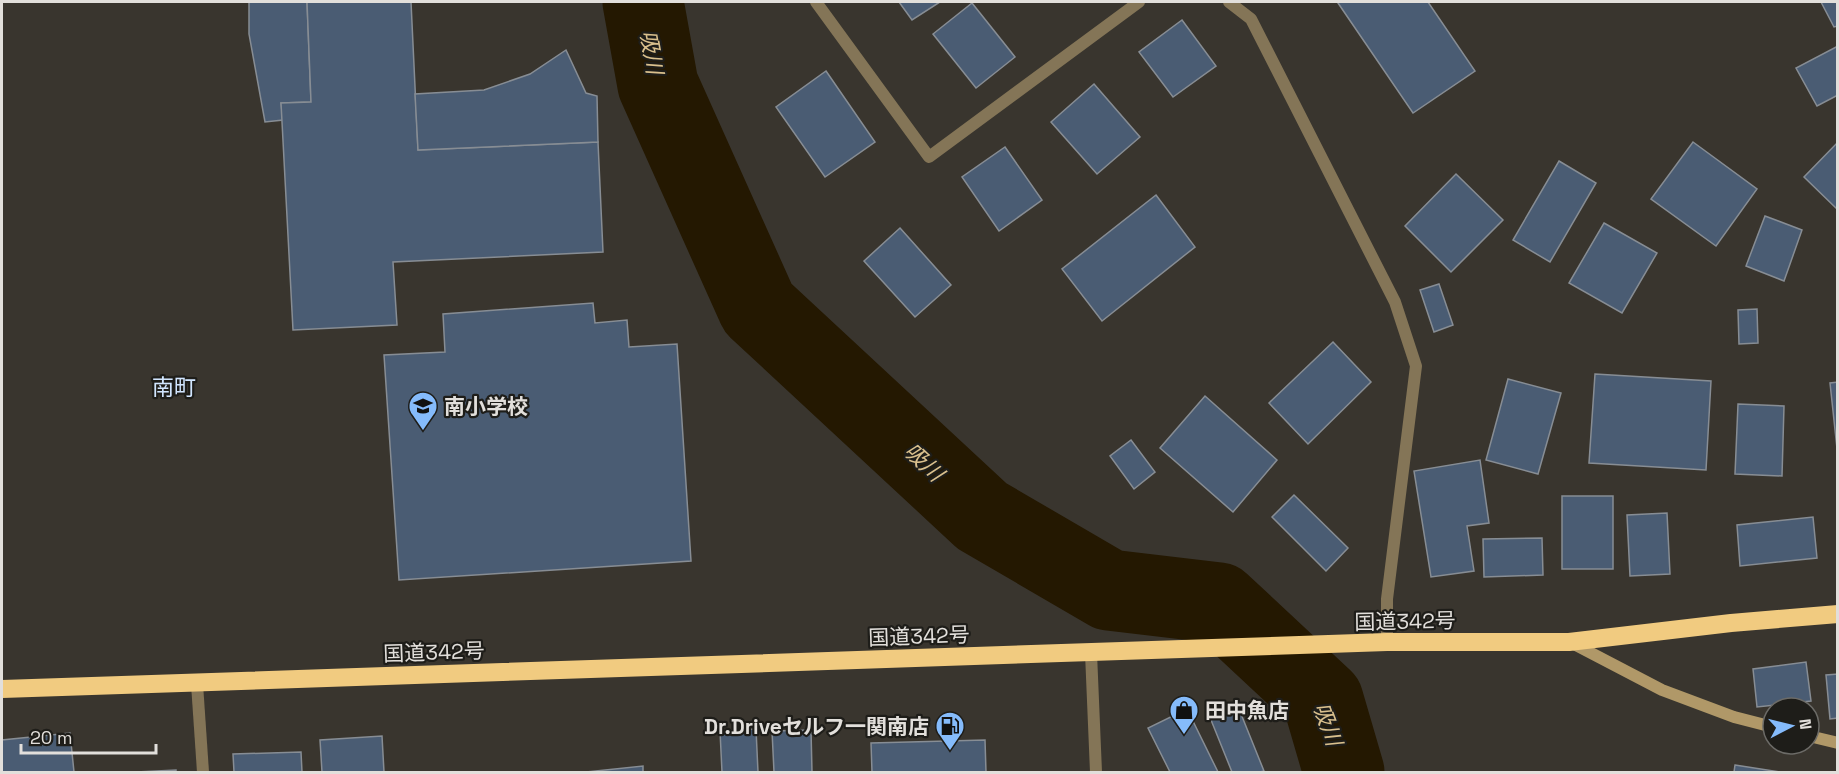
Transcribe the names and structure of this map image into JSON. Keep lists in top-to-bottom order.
{
  "streets": {
    "highway": ["国道342号"]
  },
  "districts": ["南町"],
  "water": ["吸川"],
  "places": {
    "school or university": ["南小学校"],
    "shop": ["田中魚店"],
    "fuel station": ["Dr.Driveセルフ一関南店"]
  },
  "scale_bar": "20 m",
  "north": "right"
}
